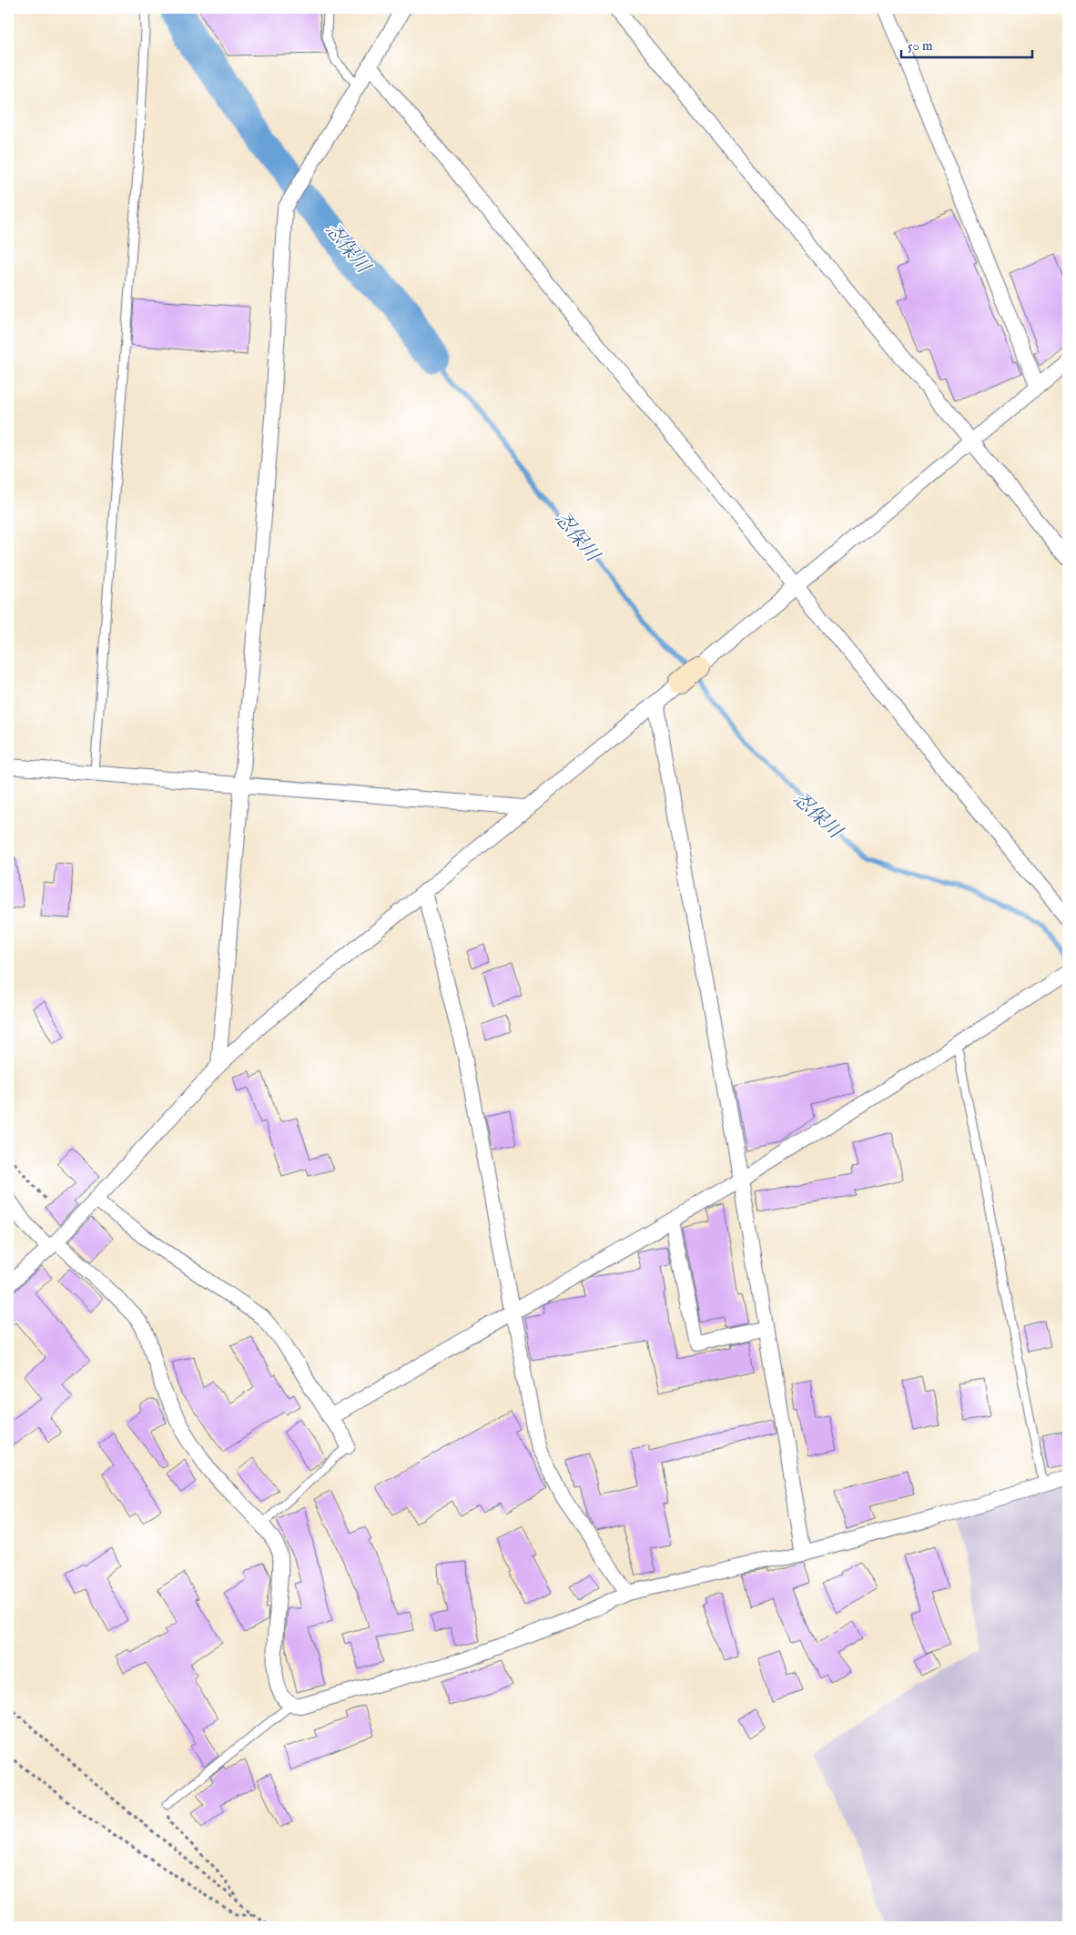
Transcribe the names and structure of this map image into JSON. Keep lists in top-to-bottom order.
{
  "water": ["忍保川"],
  "scale_bar": "50 m"
}
